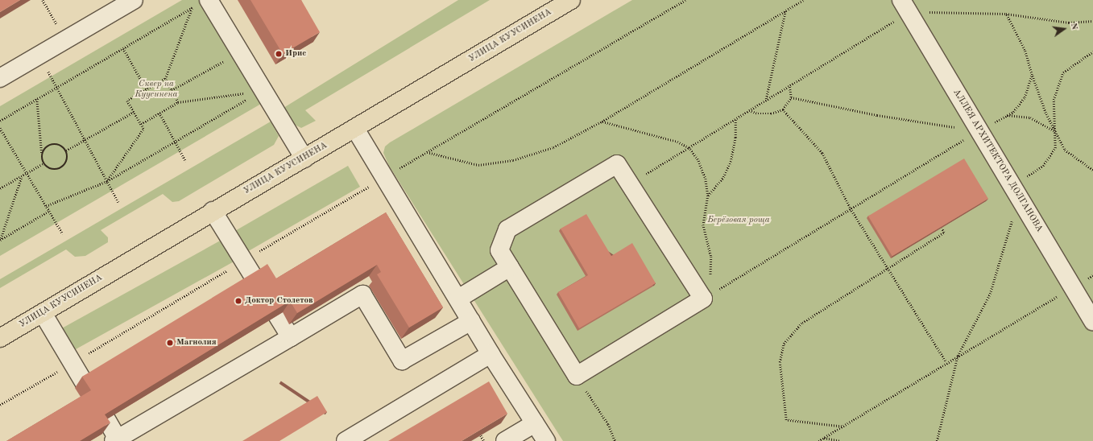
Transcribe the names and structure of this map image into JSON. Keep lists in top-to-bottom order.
{
  "streets": {
    "main road": ["УЛИЦА КУУСИНЕНА"],
    "street": ["АЛЛЕЯ АРХИТЕКТОРА ДОЛГАНОВА"]
  },
  "parks": ["Сквер на Куусинена", "Берёзовая роща"],
  "places": ["Ирис", "Доктор Столетов", "Магнолия"],
  "north": "right"
}
